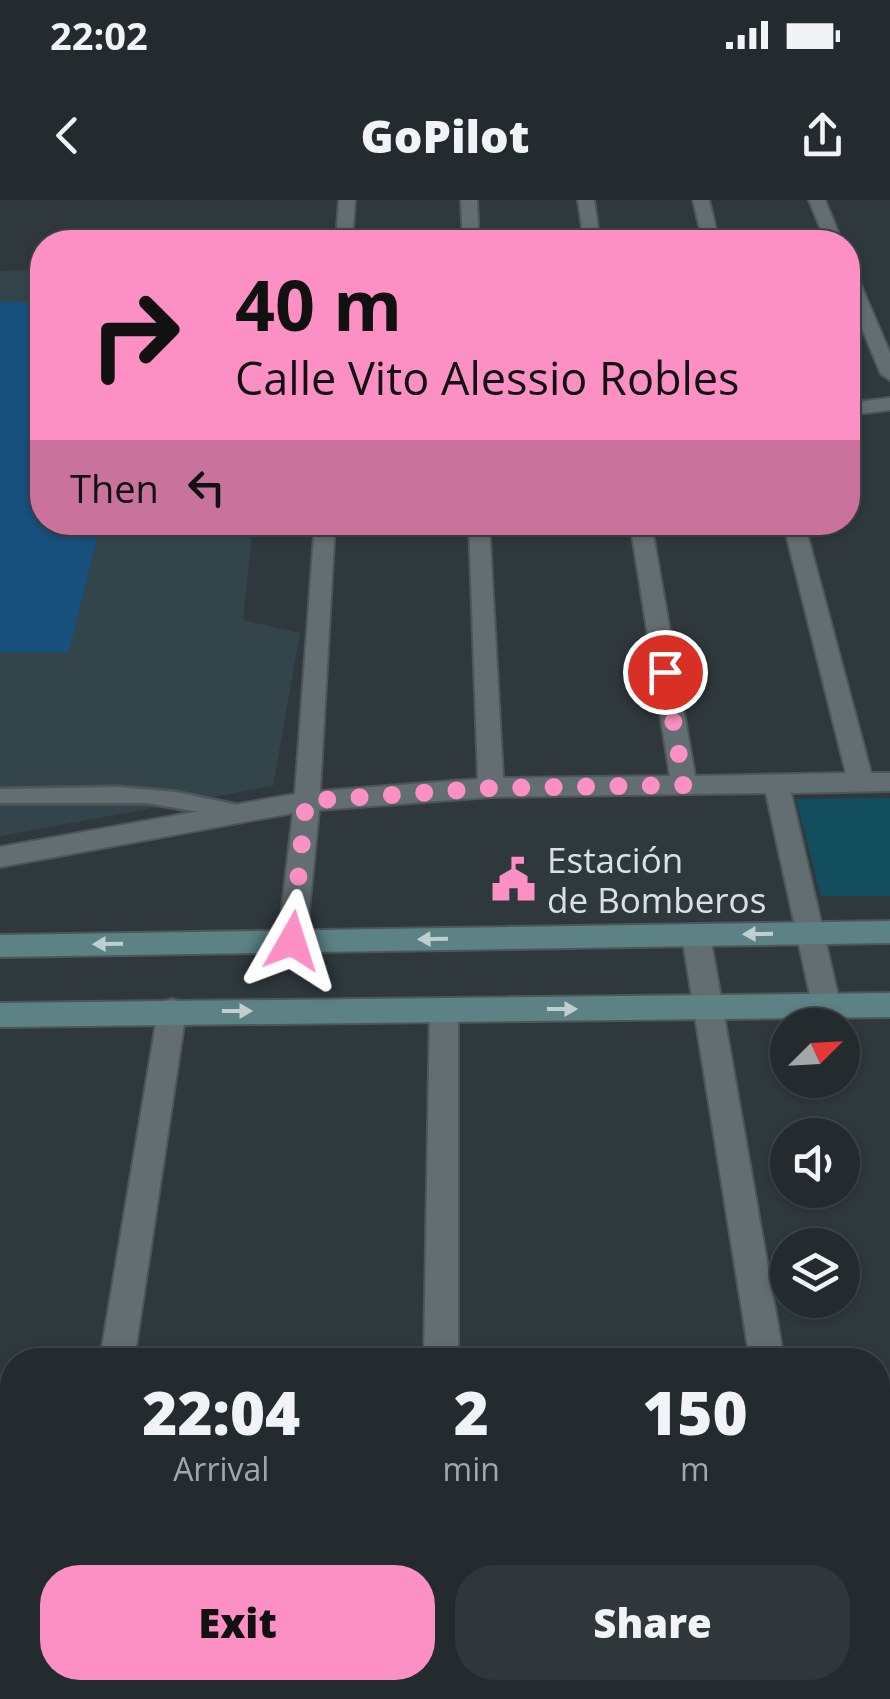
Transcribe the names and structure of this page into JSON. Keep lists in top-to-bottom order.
{
  "places": {
    "public building": ["Estación de Bomberos"]
  },
  "north": "top right",
  "page": {
    "status": "22:02",
    "header": "GoPilot",
    "turn": ["40 m", "Calle Vito Alessio Robles"],
    "then": "Then",
    "eta": [
      "22:04",
      "Arrival",
      "2",
      "min",
      "150",
      "m"
    ],
    "buttons": ["Exit", "Share"]
  }
}
